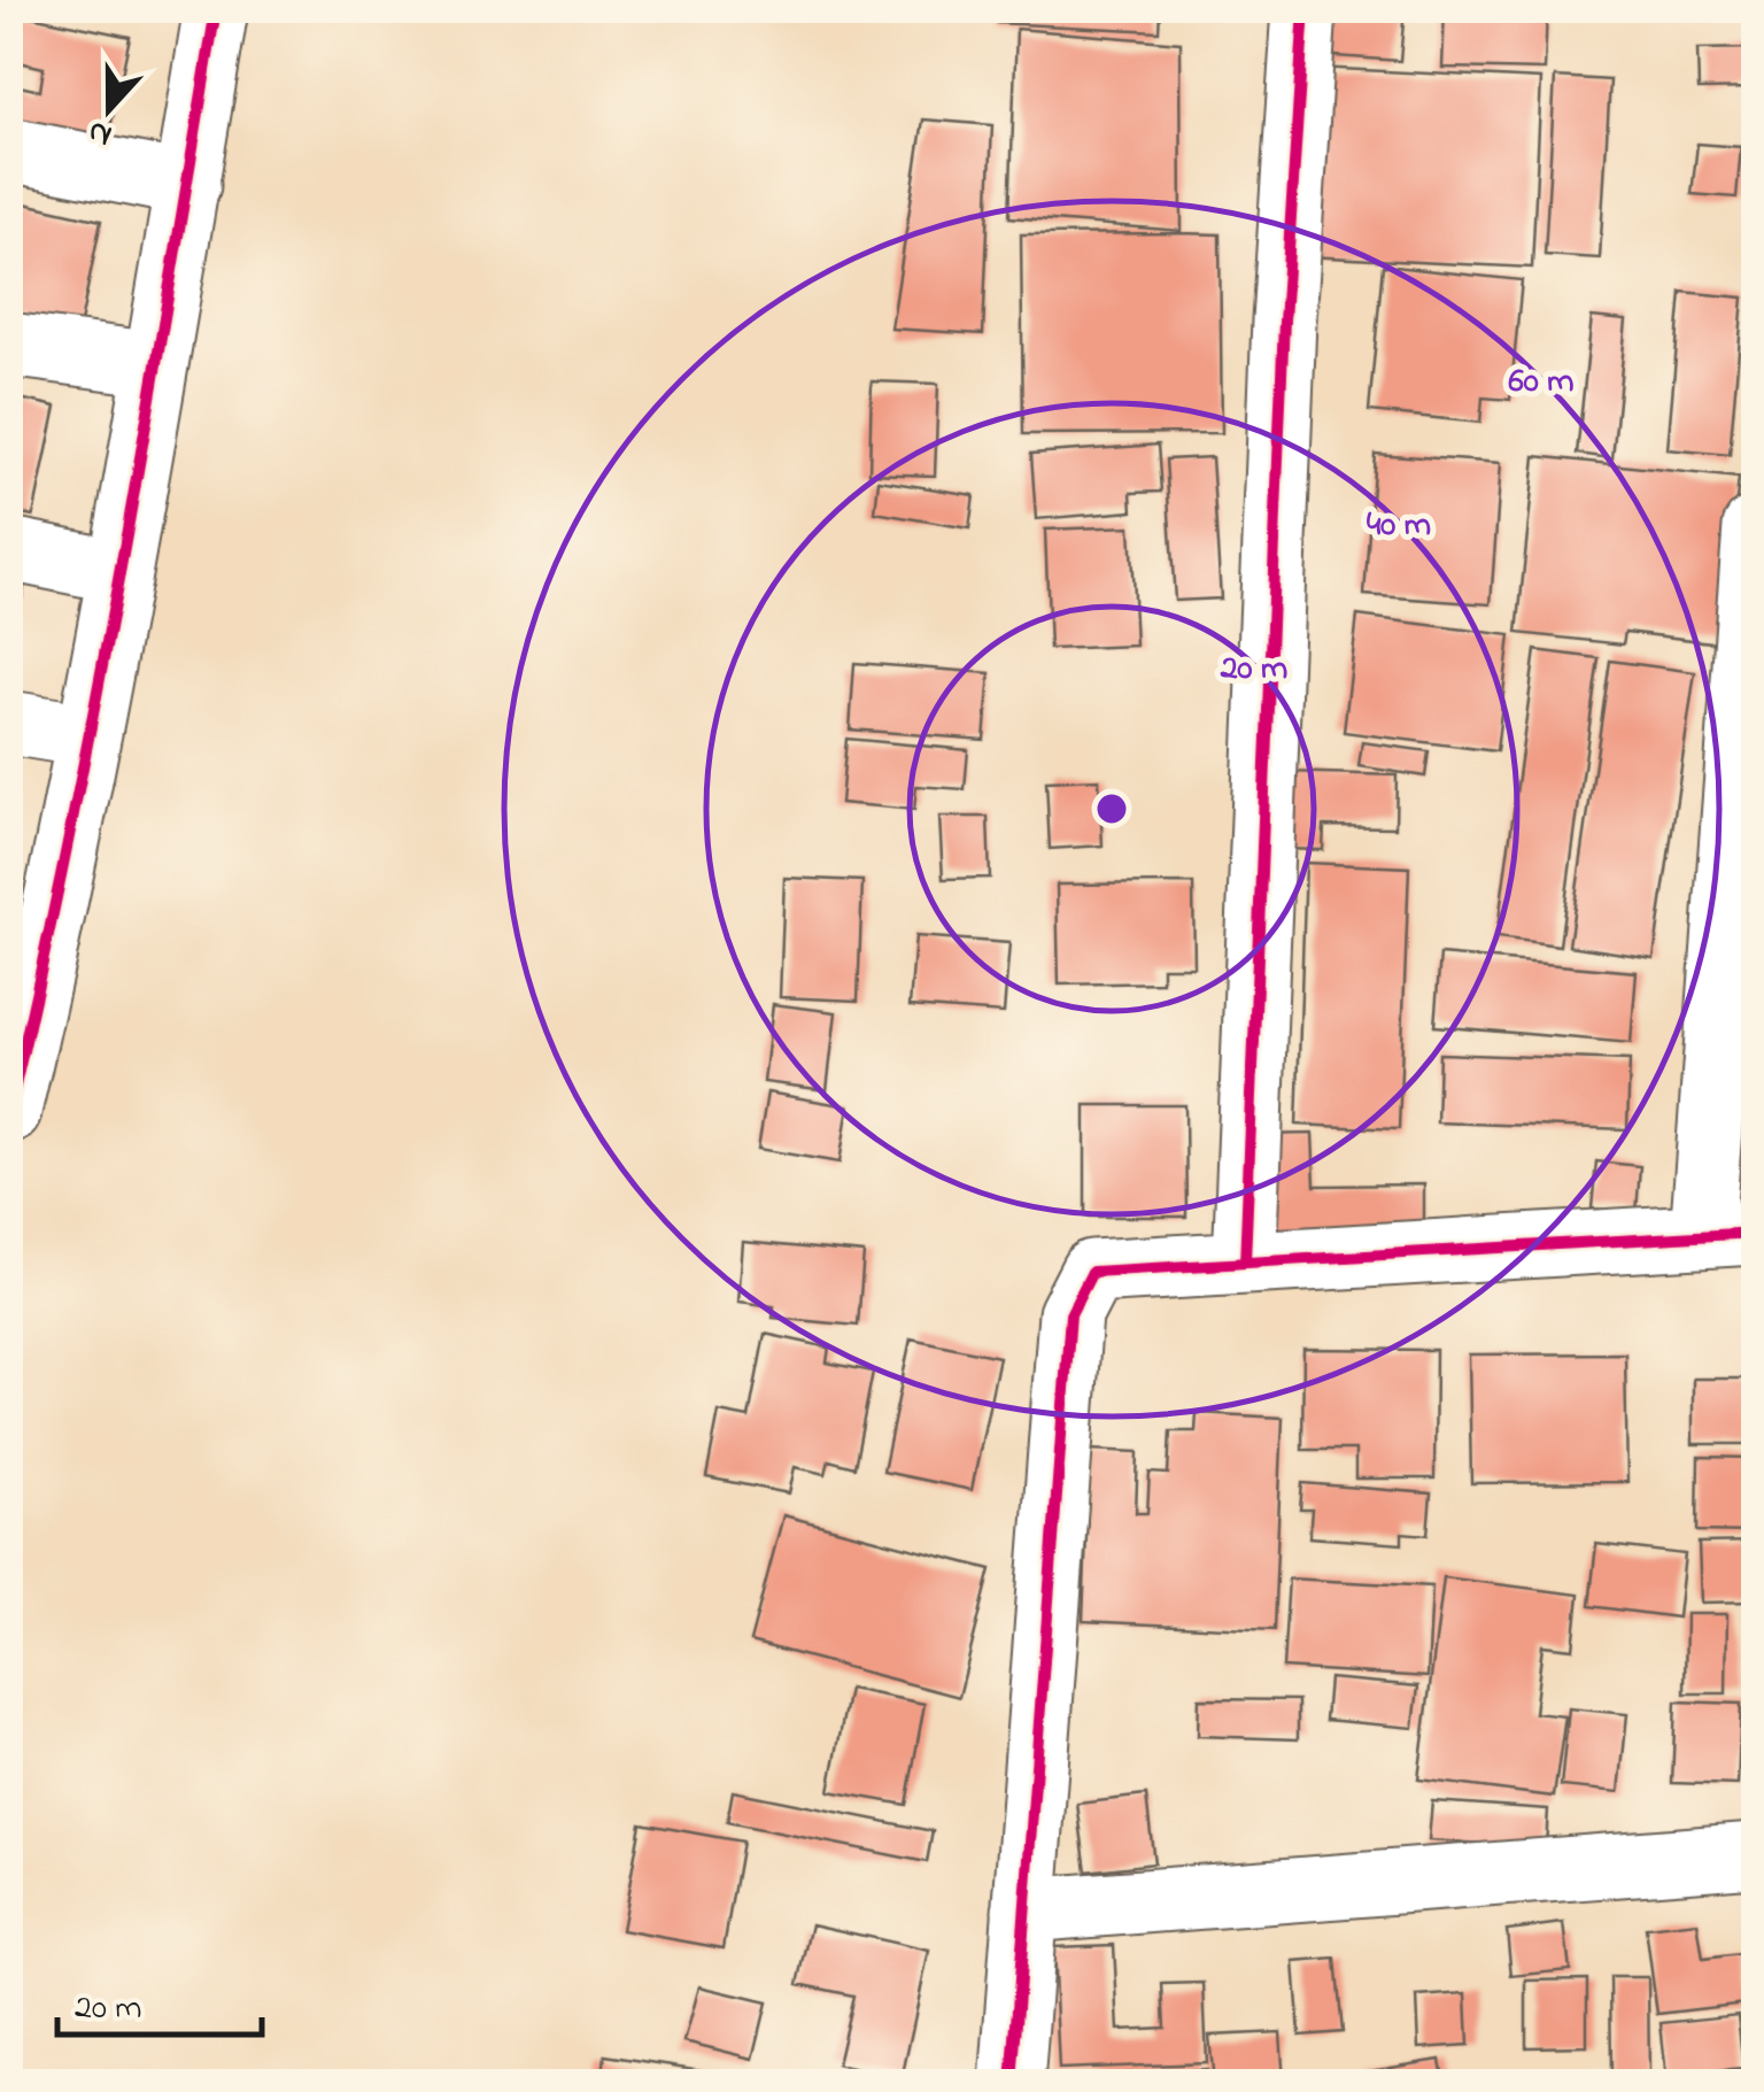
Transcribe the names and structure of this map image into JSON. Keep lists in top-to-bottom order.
{
  "scale_bar": "20 m",
  "north": "bottom",
  "rings": ["60 m", "40 m", "20 m"]
}
